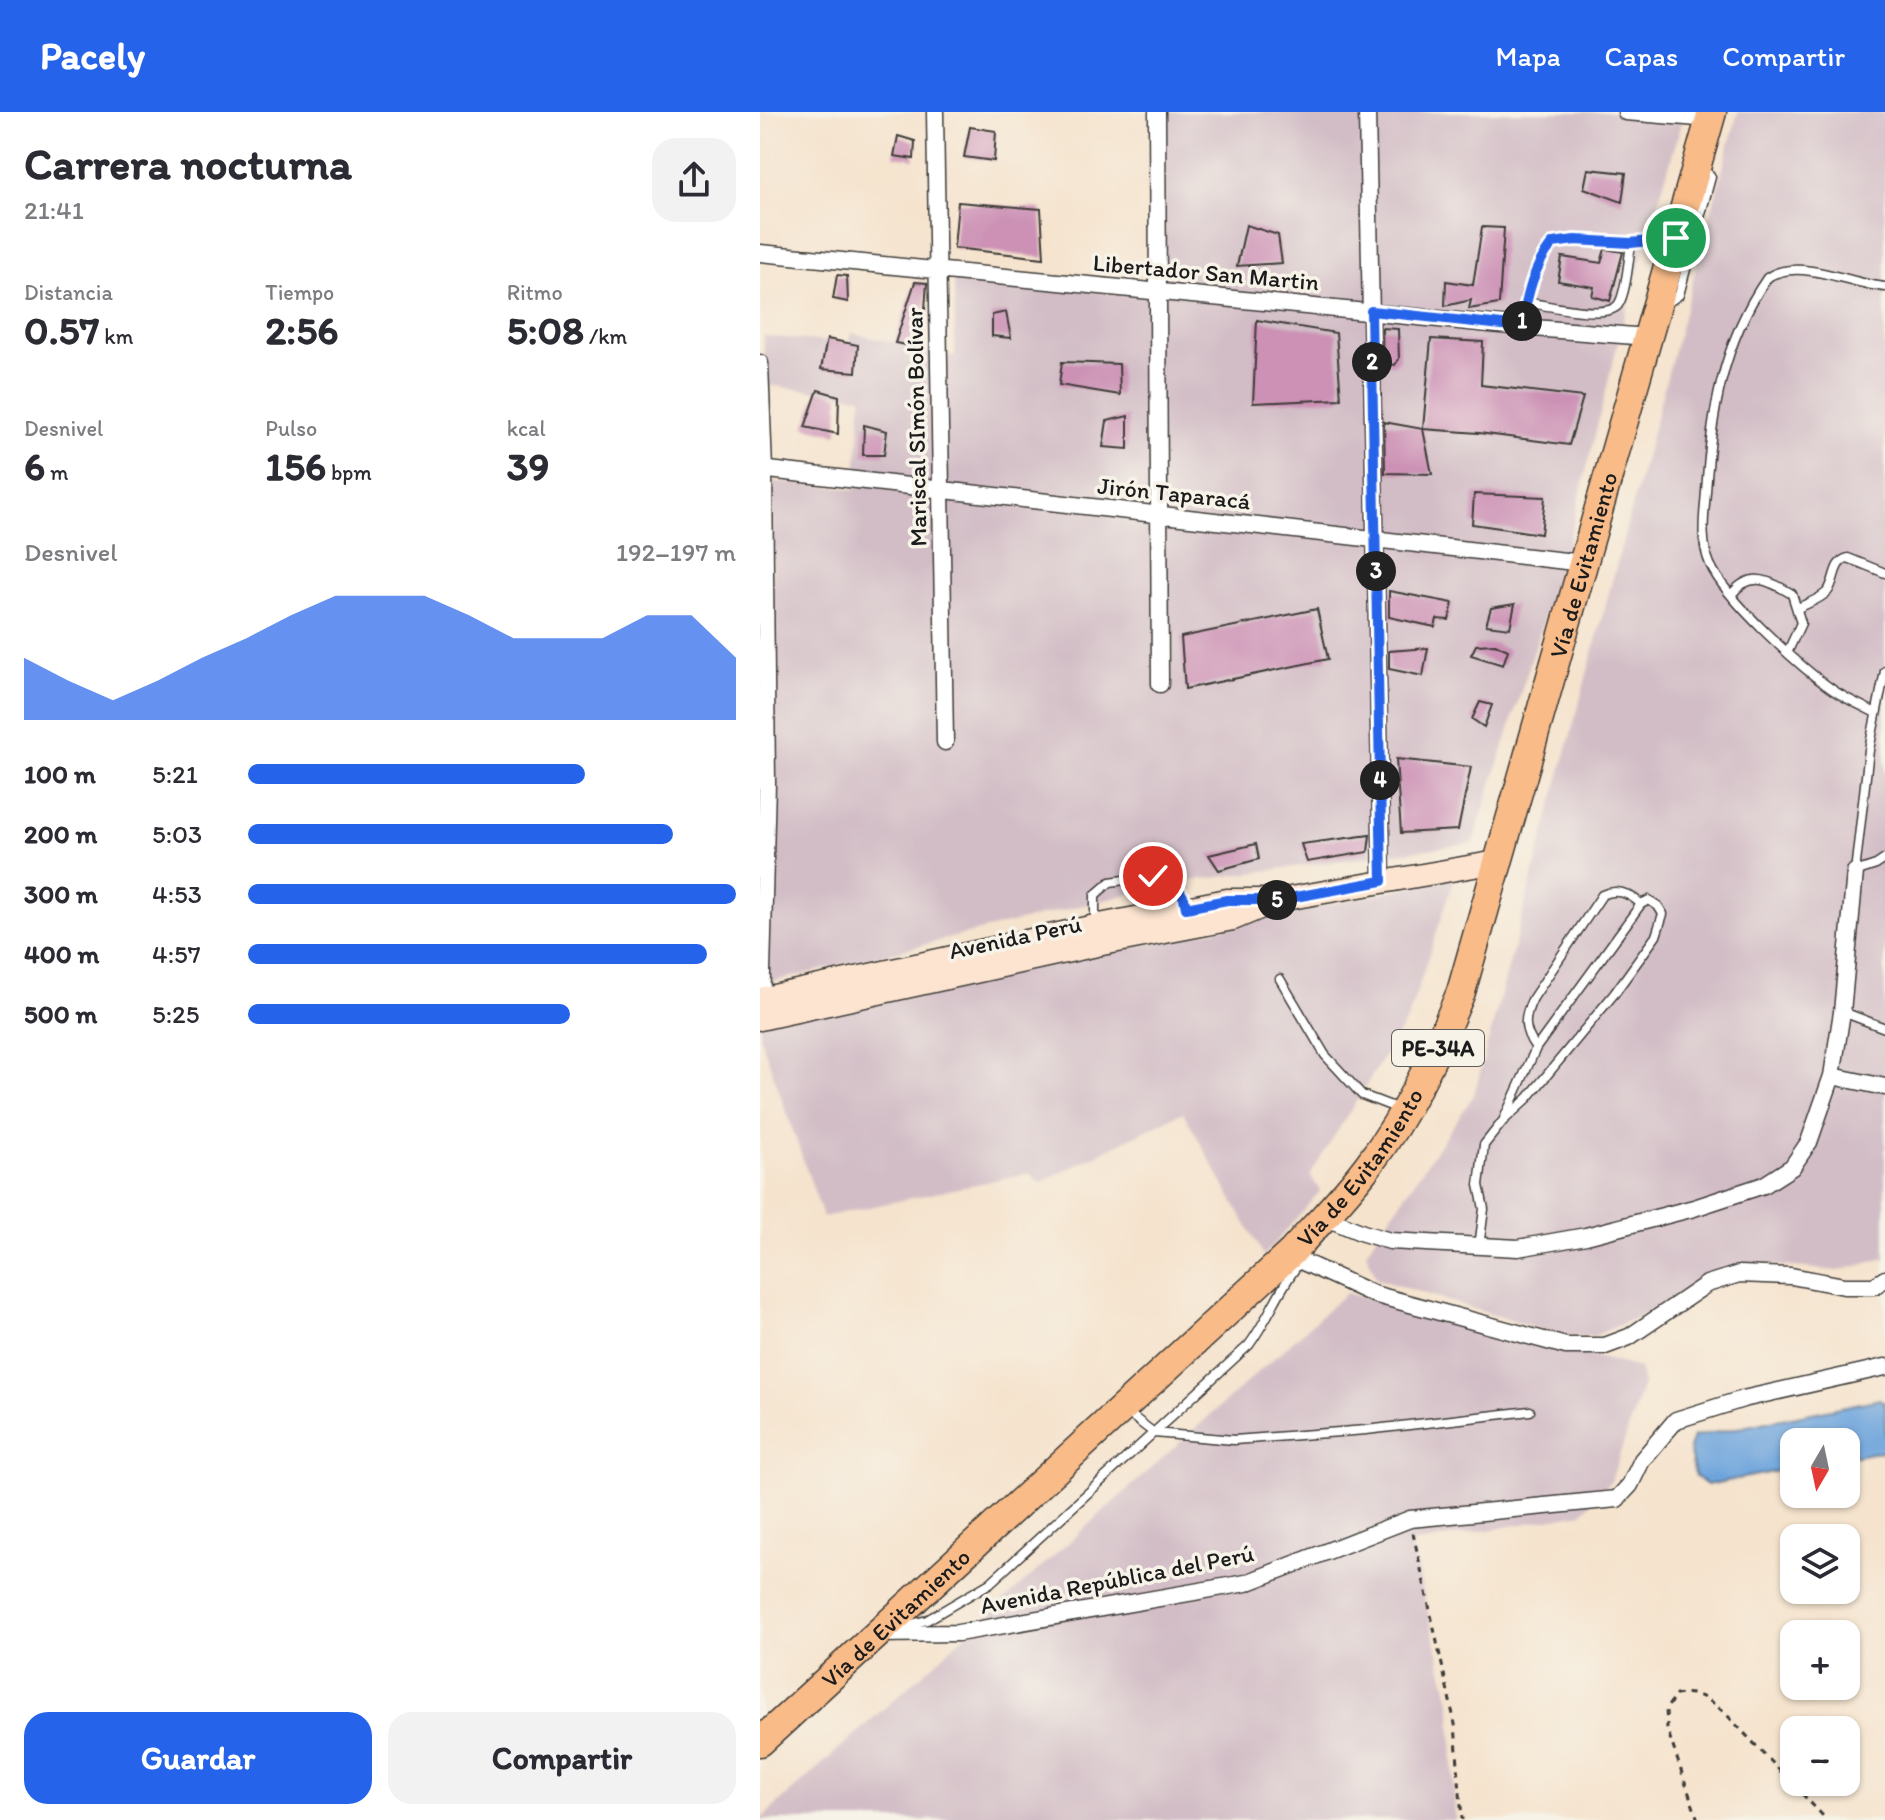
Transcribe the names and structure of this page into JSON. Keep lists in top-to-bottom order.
{
  "streets": {
    "highway": ["Vía de Evitamiento", "PE-34A"],
    "main road": ["Avenida Perú"],
    "street": [
      "Libertador San Martin",
      "Mariscal SImón Bolívar",
      "Jirón Taparacá",
      "Avenida República del Perú"
    ]
  },
  "crossings": [
    ["Libertador San Martin", "Mariscal SImón Bolívar"],
    ["Libertador San Martin", "Vía de Evitamiento"],
    ["Mariscal SImón Bolívar", "Jirón Taparacá"],
    ["Jirón Taparacá", "Vía de Evitamiento"],
    ["Vía de Evitamiento", "Avenida Perú"],
    ["Vía de Evitamiento", "Avenida República del Perú"]
  ],
  "north": "bottom",
  "page": {
    "header": "Pacely",
    "nav": ["Mapa", "Capas", "Compartir"],
    "heading": ["Carrera nocturna", "21:41"],
    "stats": [
      ["Distancia", "0.57 km"],
      ["Tiempo", "2:56"],
      ["Ritmo", "5:08 /km"],
      ["Desnivel", "6 m"],
      ["Pulso", "156 bpm"],
      ["kcal", "39"]
    ],
    "pins": [
      "1",
      "2",
      "3",
      "4",
      "5"
    ],
    "chart": ["Desnivel", "192–197 m"],
    "list": [
      {
        "name": "100 m",
        "note": "5:21"
      },
      {
        "name": "200 m",
        "note": "5:03"
      },
      {
        "name": "300 m",
        "note": "4:53"
      },
      {
        "name": "400 m",
        "note": "4:57"
      },
      {
        "name": "500 m",
        "note": "5:25"
      }
    ],
    "map_buttons": ["+", "−"],
    "buttons": ["Guardar", "Compartir"]
  }
}
